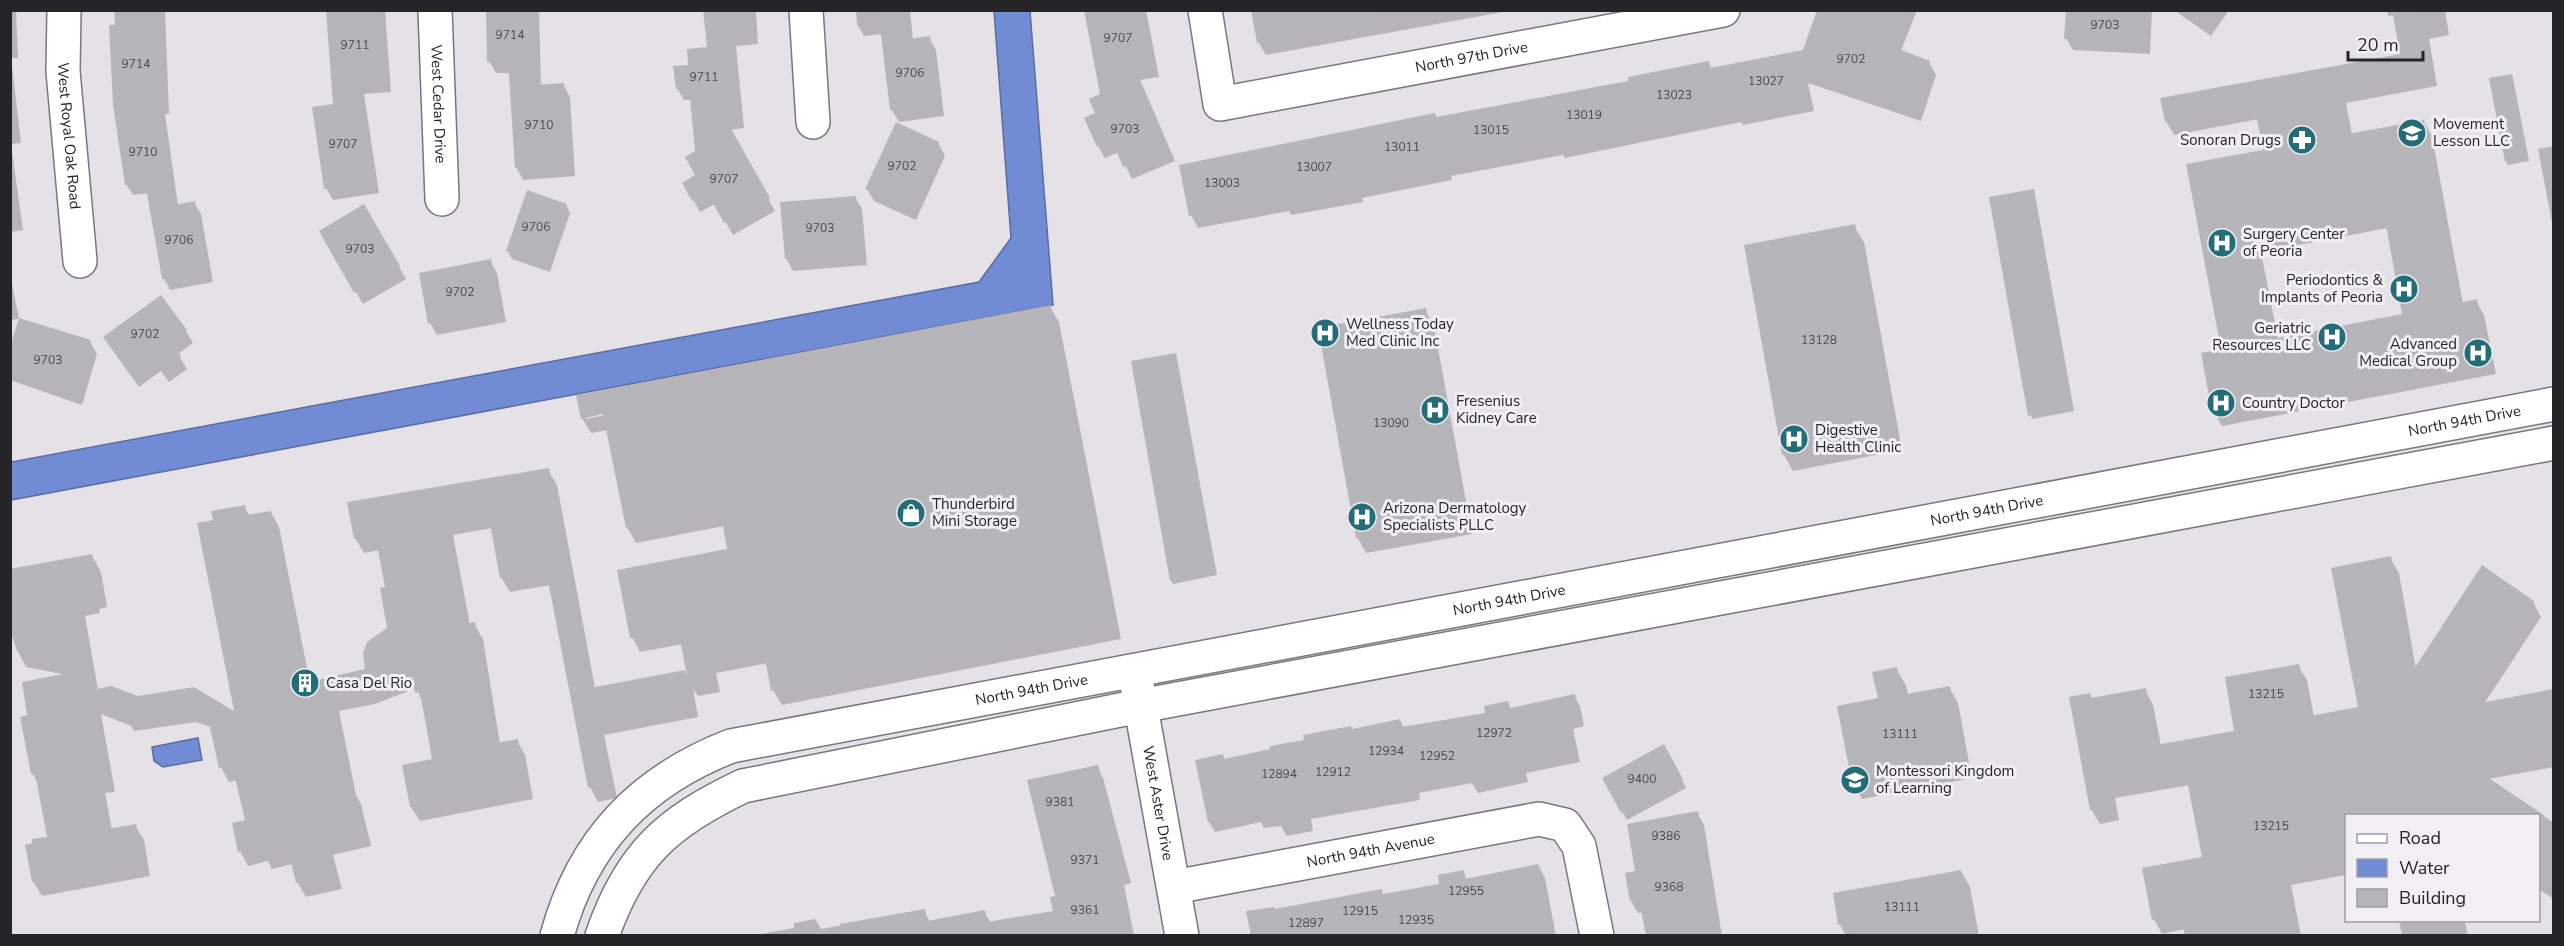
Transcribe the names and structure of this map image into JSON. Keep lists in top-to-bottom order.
{
  "streets": {
    "street": [
      "North 97th Drive",
      "West Cedar Drive",
      "West Royal Oak Road",
      "North 94th Drive",
      "West Aster Drive",
      "North 94th Avenue"
    ]
  },
  "crossings": [
    ["North 94th Drive", "West Aster Drive"],
    ["West Aster Drive", "North 94th Avenue"]
  ],
  "places": {
    "school or university": ["Movement Lesson LLC", "Montessori Kingdom of Learning"],
    "pharmacy": ["Sonoran Drugs"],
    "hospital": [
      "Surgery Center of Peoria",
      "Periodontics & Implants of Peoria",
      "Wellness Today Med Clinic Inc",
      "Geriatric Resources LLC",
      "Advanced Medical Group",
      "Country Doctor",
      "Fresenius Kidney Care",
      "Digestive Health Clinic",
      "Arizona Dermatology Specialists PLLC"
    ],
    "shop": ["Thunderbird Mini Storage"],
    "building": ["Casa Del Rio"]
  },
  "house_numbers": [
    "9703",
    "9714",
    "9707",
    "9711",
    "9702",
    "9714",
    "9706",
    "9711",
    "13027",
    "13023",
    "13019",
    "9710",
    "9703",
    "13015",
    "9707",
    "13011",
    "9710",
    "9702",
    "13007",
    "9707",
    "13003",
    "9706",
    "9703",
    "9706",
    "9703",
    "9702",
    "9702",
    "13128",
    "9703",
    "13090",
    "13215",
    "12972",
    "13111",
    "12934",
    "12952",
    "12912",
    "12894",
    "9400",
    "9381",
    "13215",
    "9386",
    "9371",
    "9368",
    "12955",
    "13111",
    "9361",
    "12915",
    "12935",
    "12897"
  ],
  "legend": ["Road", "Water", "Building"],
  "scale_bar": "20 m"
}
